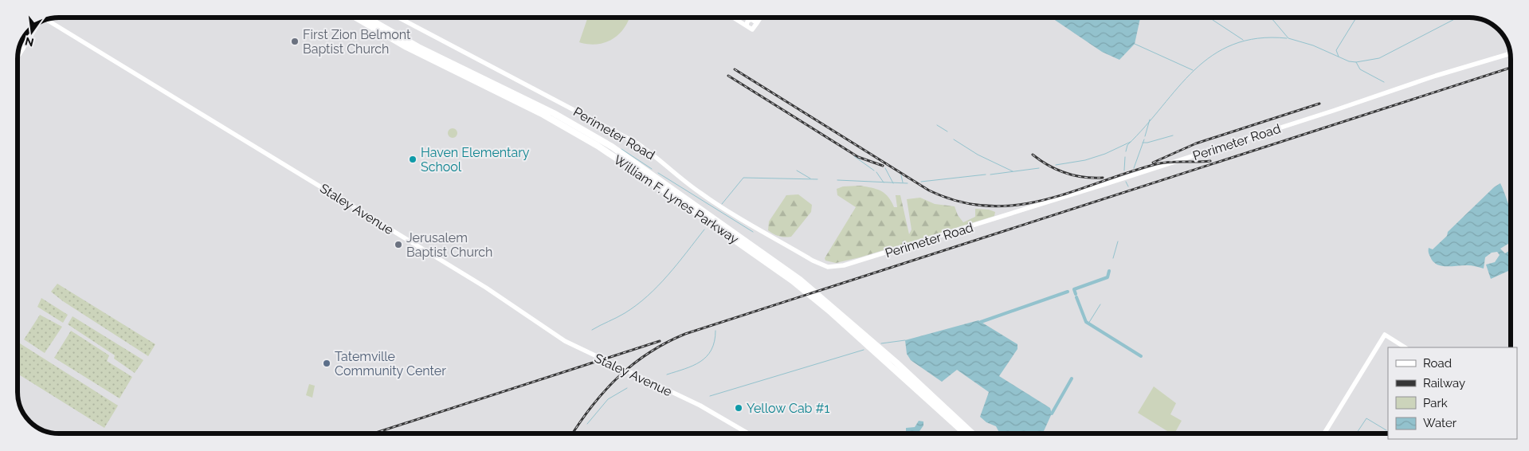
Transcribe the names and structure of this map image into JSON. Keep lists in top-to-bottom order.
{
  "streets": {
    "highway": ["William F. Lynes Parkway"],
    "street": ["Perimeter Road", "Staley Avenue"]
  },
  "places": [
    "First Zion Belmont Baptist Church",
    "Haven Elementary School",
    "Jerusalem Baptist Church",
    "Tatemville Community Center",
    "Yellow Cab #1"
  ],
  "legend": [
    "Road",
    "Railway",
    "Park",
    "Water"
  ],
  "north": "bottom"
}
